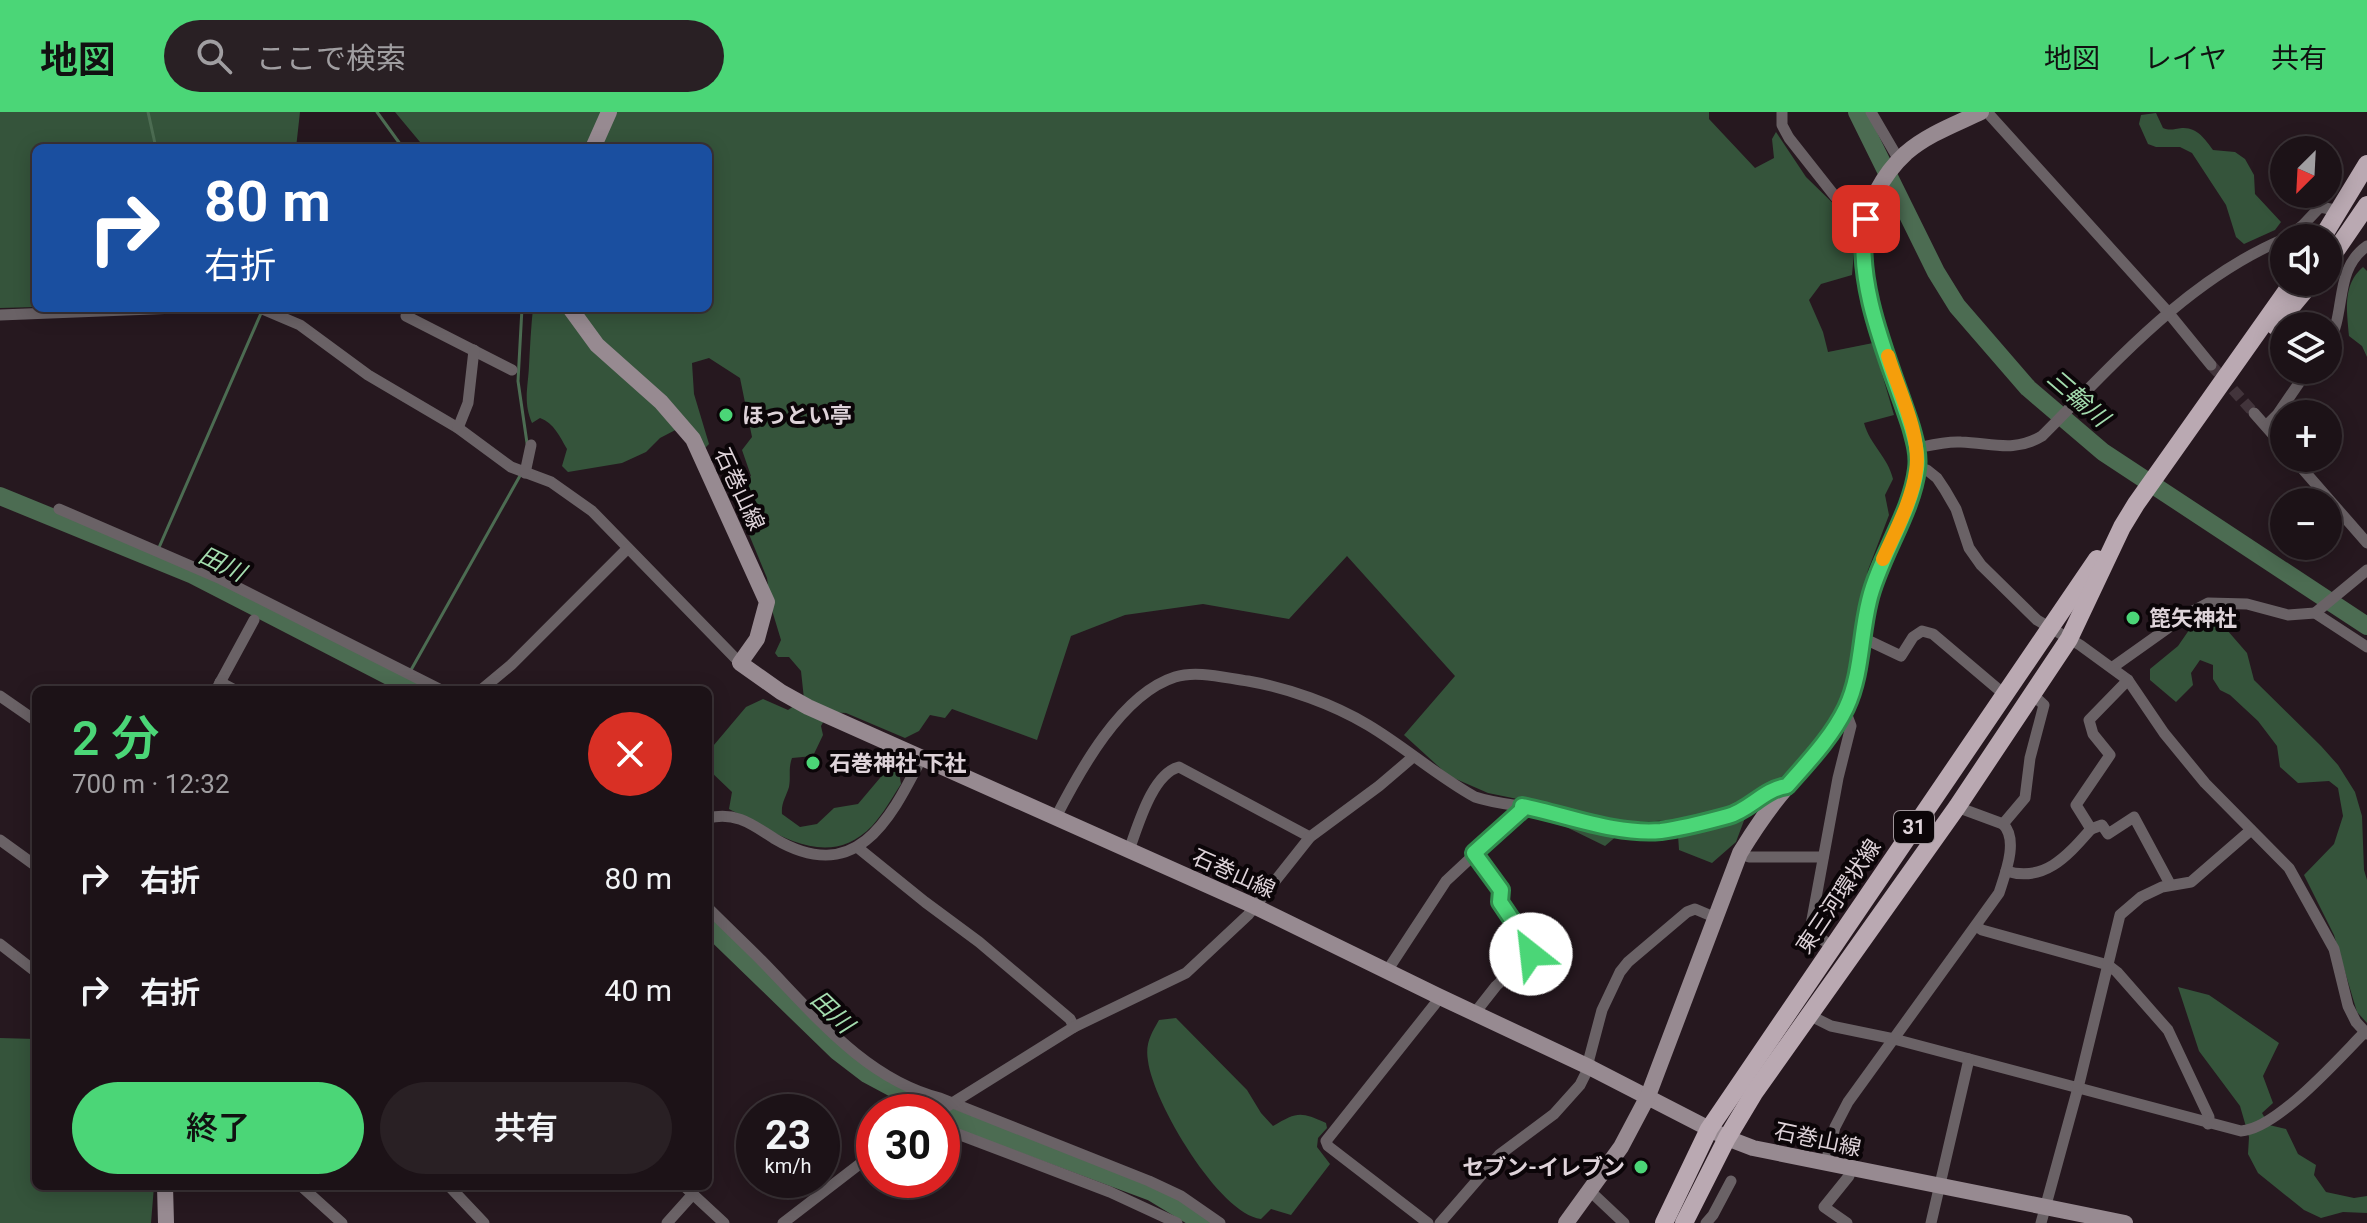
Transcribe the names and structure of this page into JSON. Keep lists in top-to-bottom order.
{
  "streets": {
    "main road": ["石巻山線", "31", "東三河環状線"]
  },
  "crossings": [
    ["石巻山線", "東三河環状線"]
  ],
  "water": ["三輪川", "田川"],
  "places": [
    "ほっとい亭",
    "箆矢神社",
    "石巻神社 下社",
    "セブン-イレブン"
  ],
  "north": "bottom left",
  "page": {
    "header": "地図",
    "search": "ここで検索",
    "nav": ["地図", "レイヤ", "共有"],
    "map_buttons": ["+", "−"],
    "turn": ["80 m", "右折"],
    "heading": ["2 分", "700 m · 12:32"],
    "list": [
      {
        "name": "右折",
        "value": "80 m"
      },
      {
        "name": "右折",
        "value": "40 m"
      }
    ],
    "buttons": ["終了", "共有"],
    "speed": "23 km/h",
    "limit": "30"
  }
}
